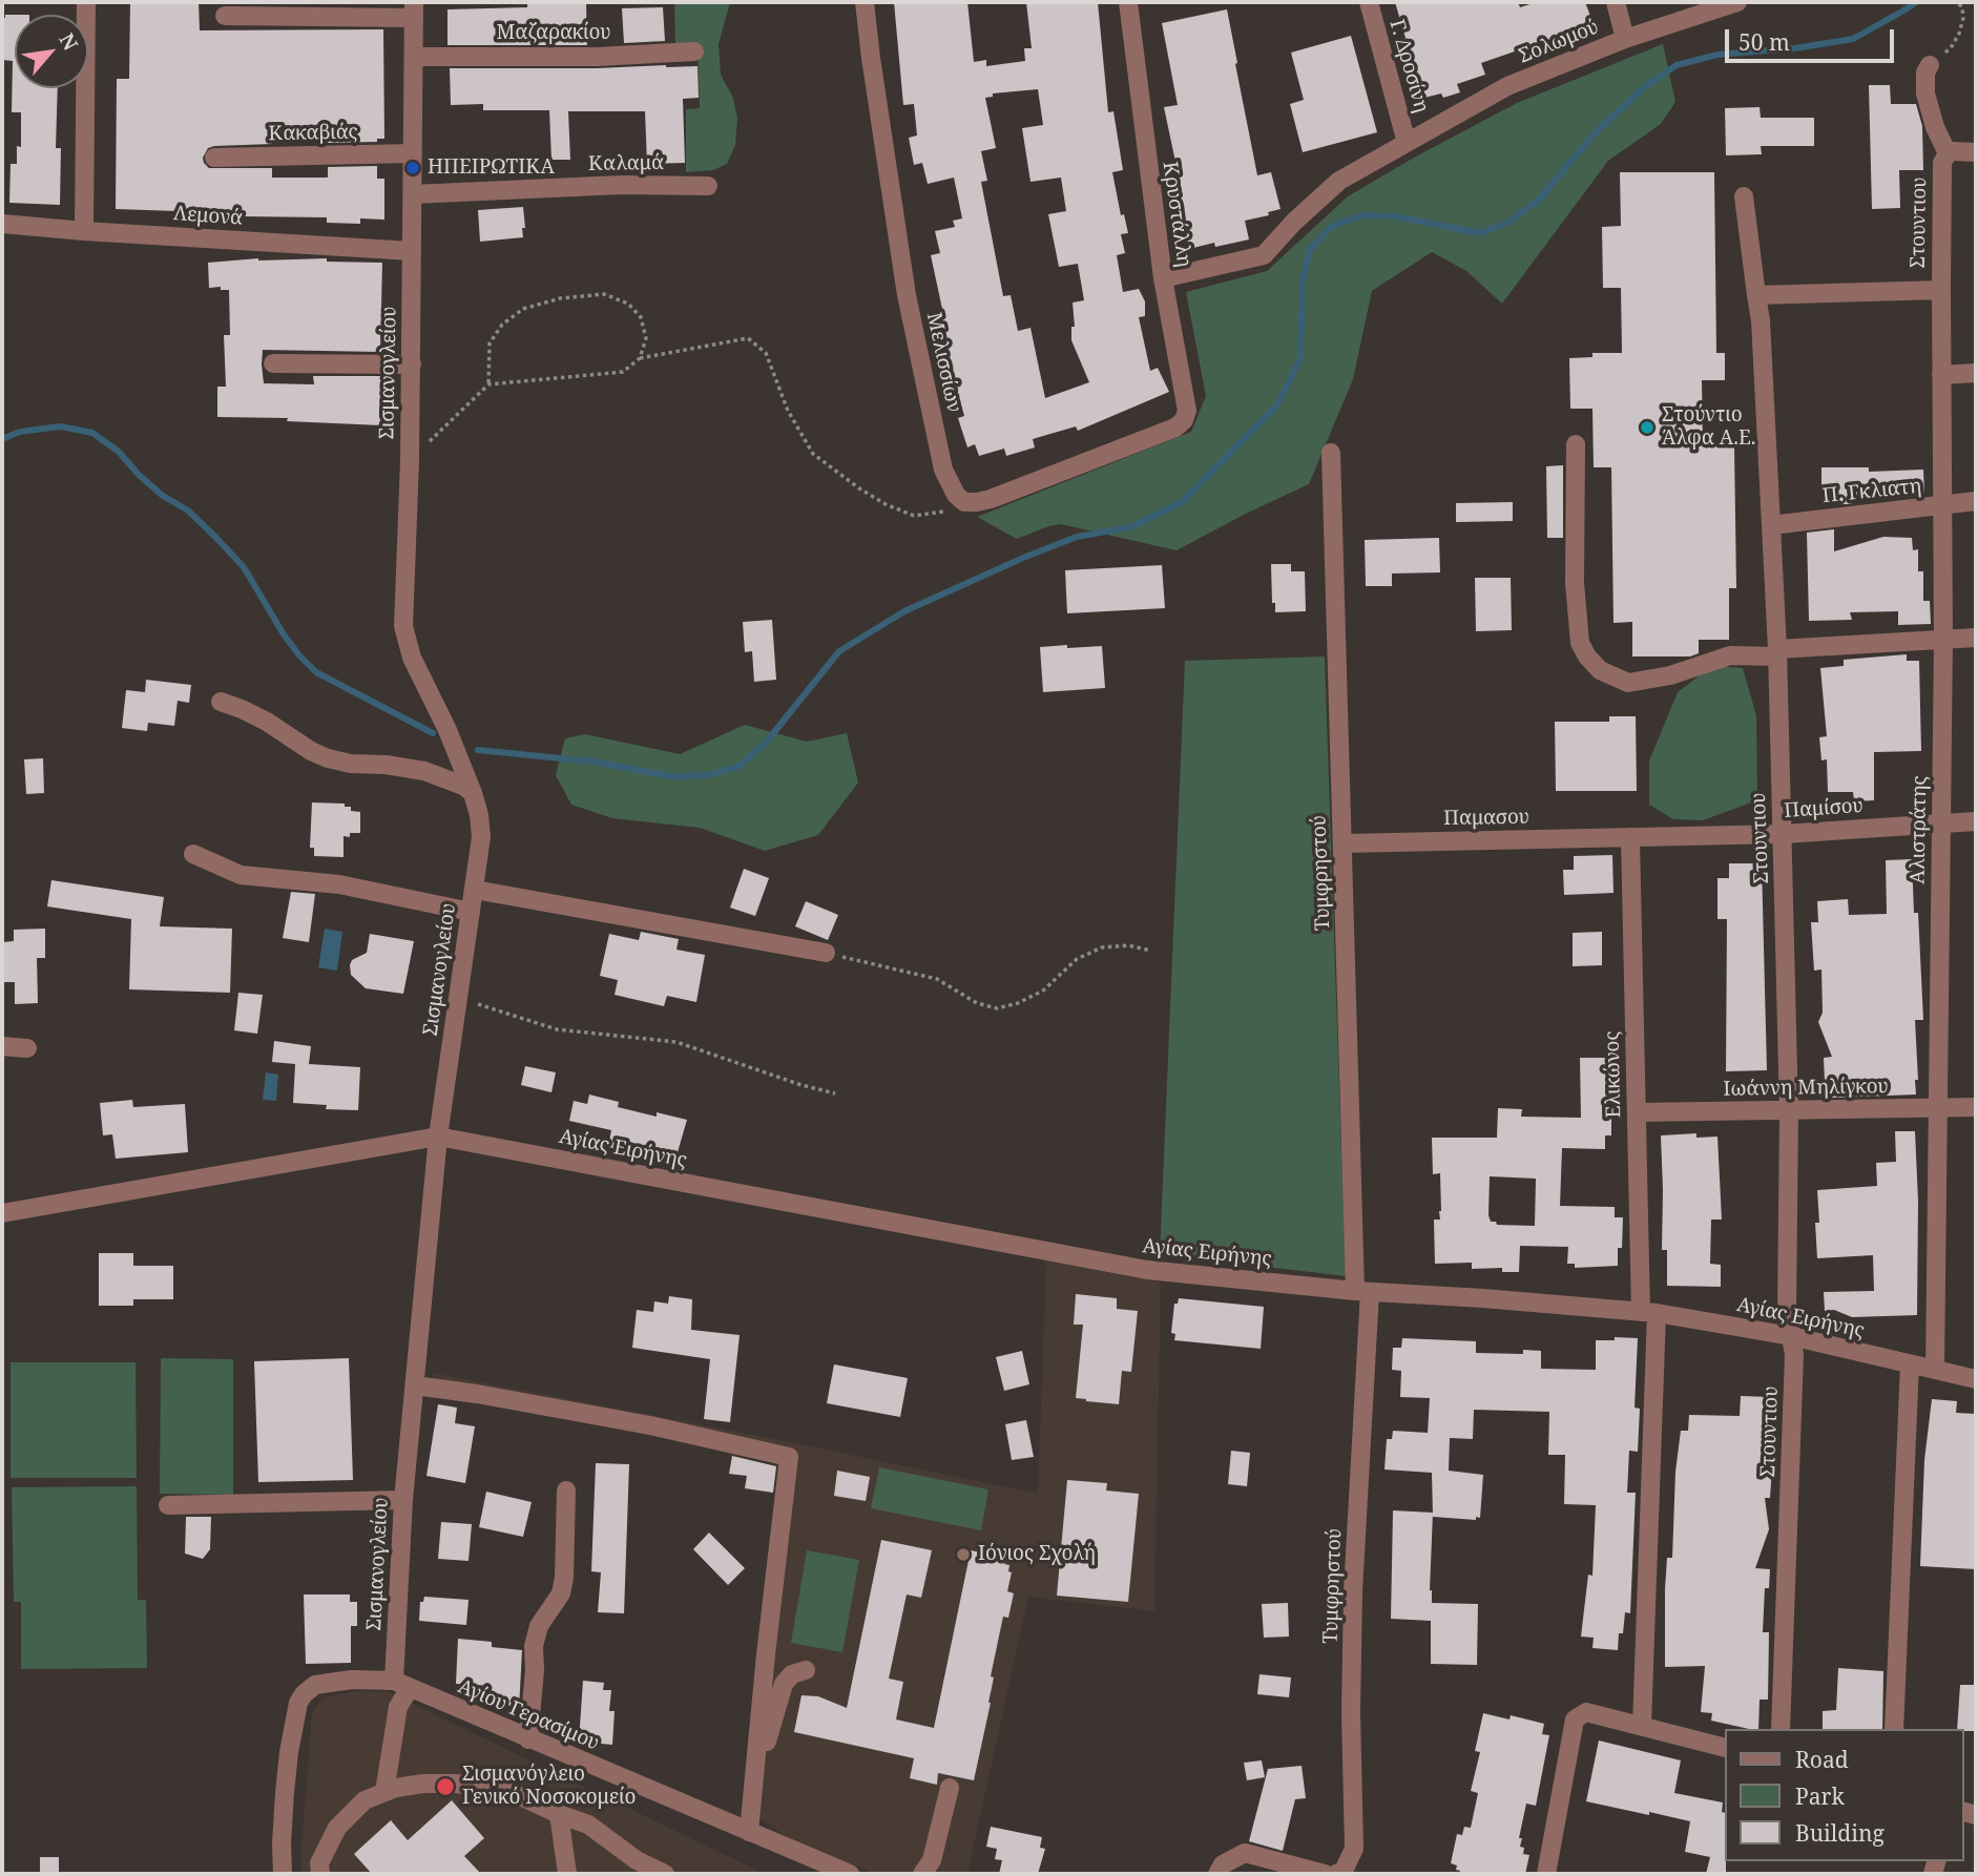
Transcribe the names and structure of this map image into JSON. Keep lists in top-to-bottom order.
{
  "streets": {
    "street": [
      "Μαζαρακίου",
      "Σολωμού",
      "Γ. Δροσίνη",
      "Κακαβιάς",
      "Καλαμά",
      "Κρυστάλλη",
      "Λεμονά",
      "Στουντιου",
      "Μελισσίων",
      "Σισμανογλείου",
      "Π. Γκλιατη",
      "Παμίσου",
      "Παμασου",
      "Αλιστράτης",
      "Τυμφρηστού",
      "Ελικώνος",
      "Ιωάννη Μηλίγκου",
      "Αγίας Ειρήνης",
      "Αγίου Γερασίμου"
    ]
  },
  "crossings": [
    ["Μαζαρακίου", "Σισμανογλείου"],
    ["Σολωμού", "Γ. Δροσίνη"],
    ["Σολωμού", "Κρυστάλλη"],
    ["Κακαβιάς", "Σισμανογλείου"],
    ["Καλαμά", "Σισμανογλείου"],
    ["Κρυστάλλη", "Μελισσίων"],
    ["Λεμονά", "Σισμανογλείου"],
    ["Στουντιου", "Π. Γκλιατη"],
    ["Στουντιου", "Παμίσου"],
    ["Στουντιου", "Αλιστράτης"],
    ["Στουντιου", "Ιωάννη Μηλίγκου"],
    ["Στουντιου", "Αγίας Ειρήνης"],
    ["Σισμανογλείου", "Αγίας Ειρήνης"],
    ["Σισμανογλείου", "Αγίου Γερασίμου"],
    ["Π. Γκλιατη", "Αλιστράτης"],
    ["Παμίσου", "Παμασου"],
    ["Παμίσου", "Αλιστράτης"],
    ["Παμίσου", "Ελικώνος"],
    ["Παμασου", "Τυμφρηστού"],
    ["Παμασου", "Ελικώνος"],
    ["Αλιστράτης", "Ιωάννη Μηλίγκου"],
    ["Αλιστράτης", "Αγίας Ειρήνης"],
    ["Τυμφρηστού", "Αγίας Ειρήνης"],
    ["Ελικώνος", "Ιωάννη Μηλίγκου"],
    ["Ελικώνος", "Αγίας Ειρήνης"]
  ],
  "places": [
    "ΗΠΕΙΡΩΤΙΚΑ",
    "Στούντιο Άλφα Α.Ε.",
    "Ιόνιος Σχολή",
    "Σισμανόγλειο Γενικό Νοσοκομείο"
  ],
  "legend": ["Road", "Park", "Building"],
  "scale_bar": "50 m",
  "north": "top right"
}
